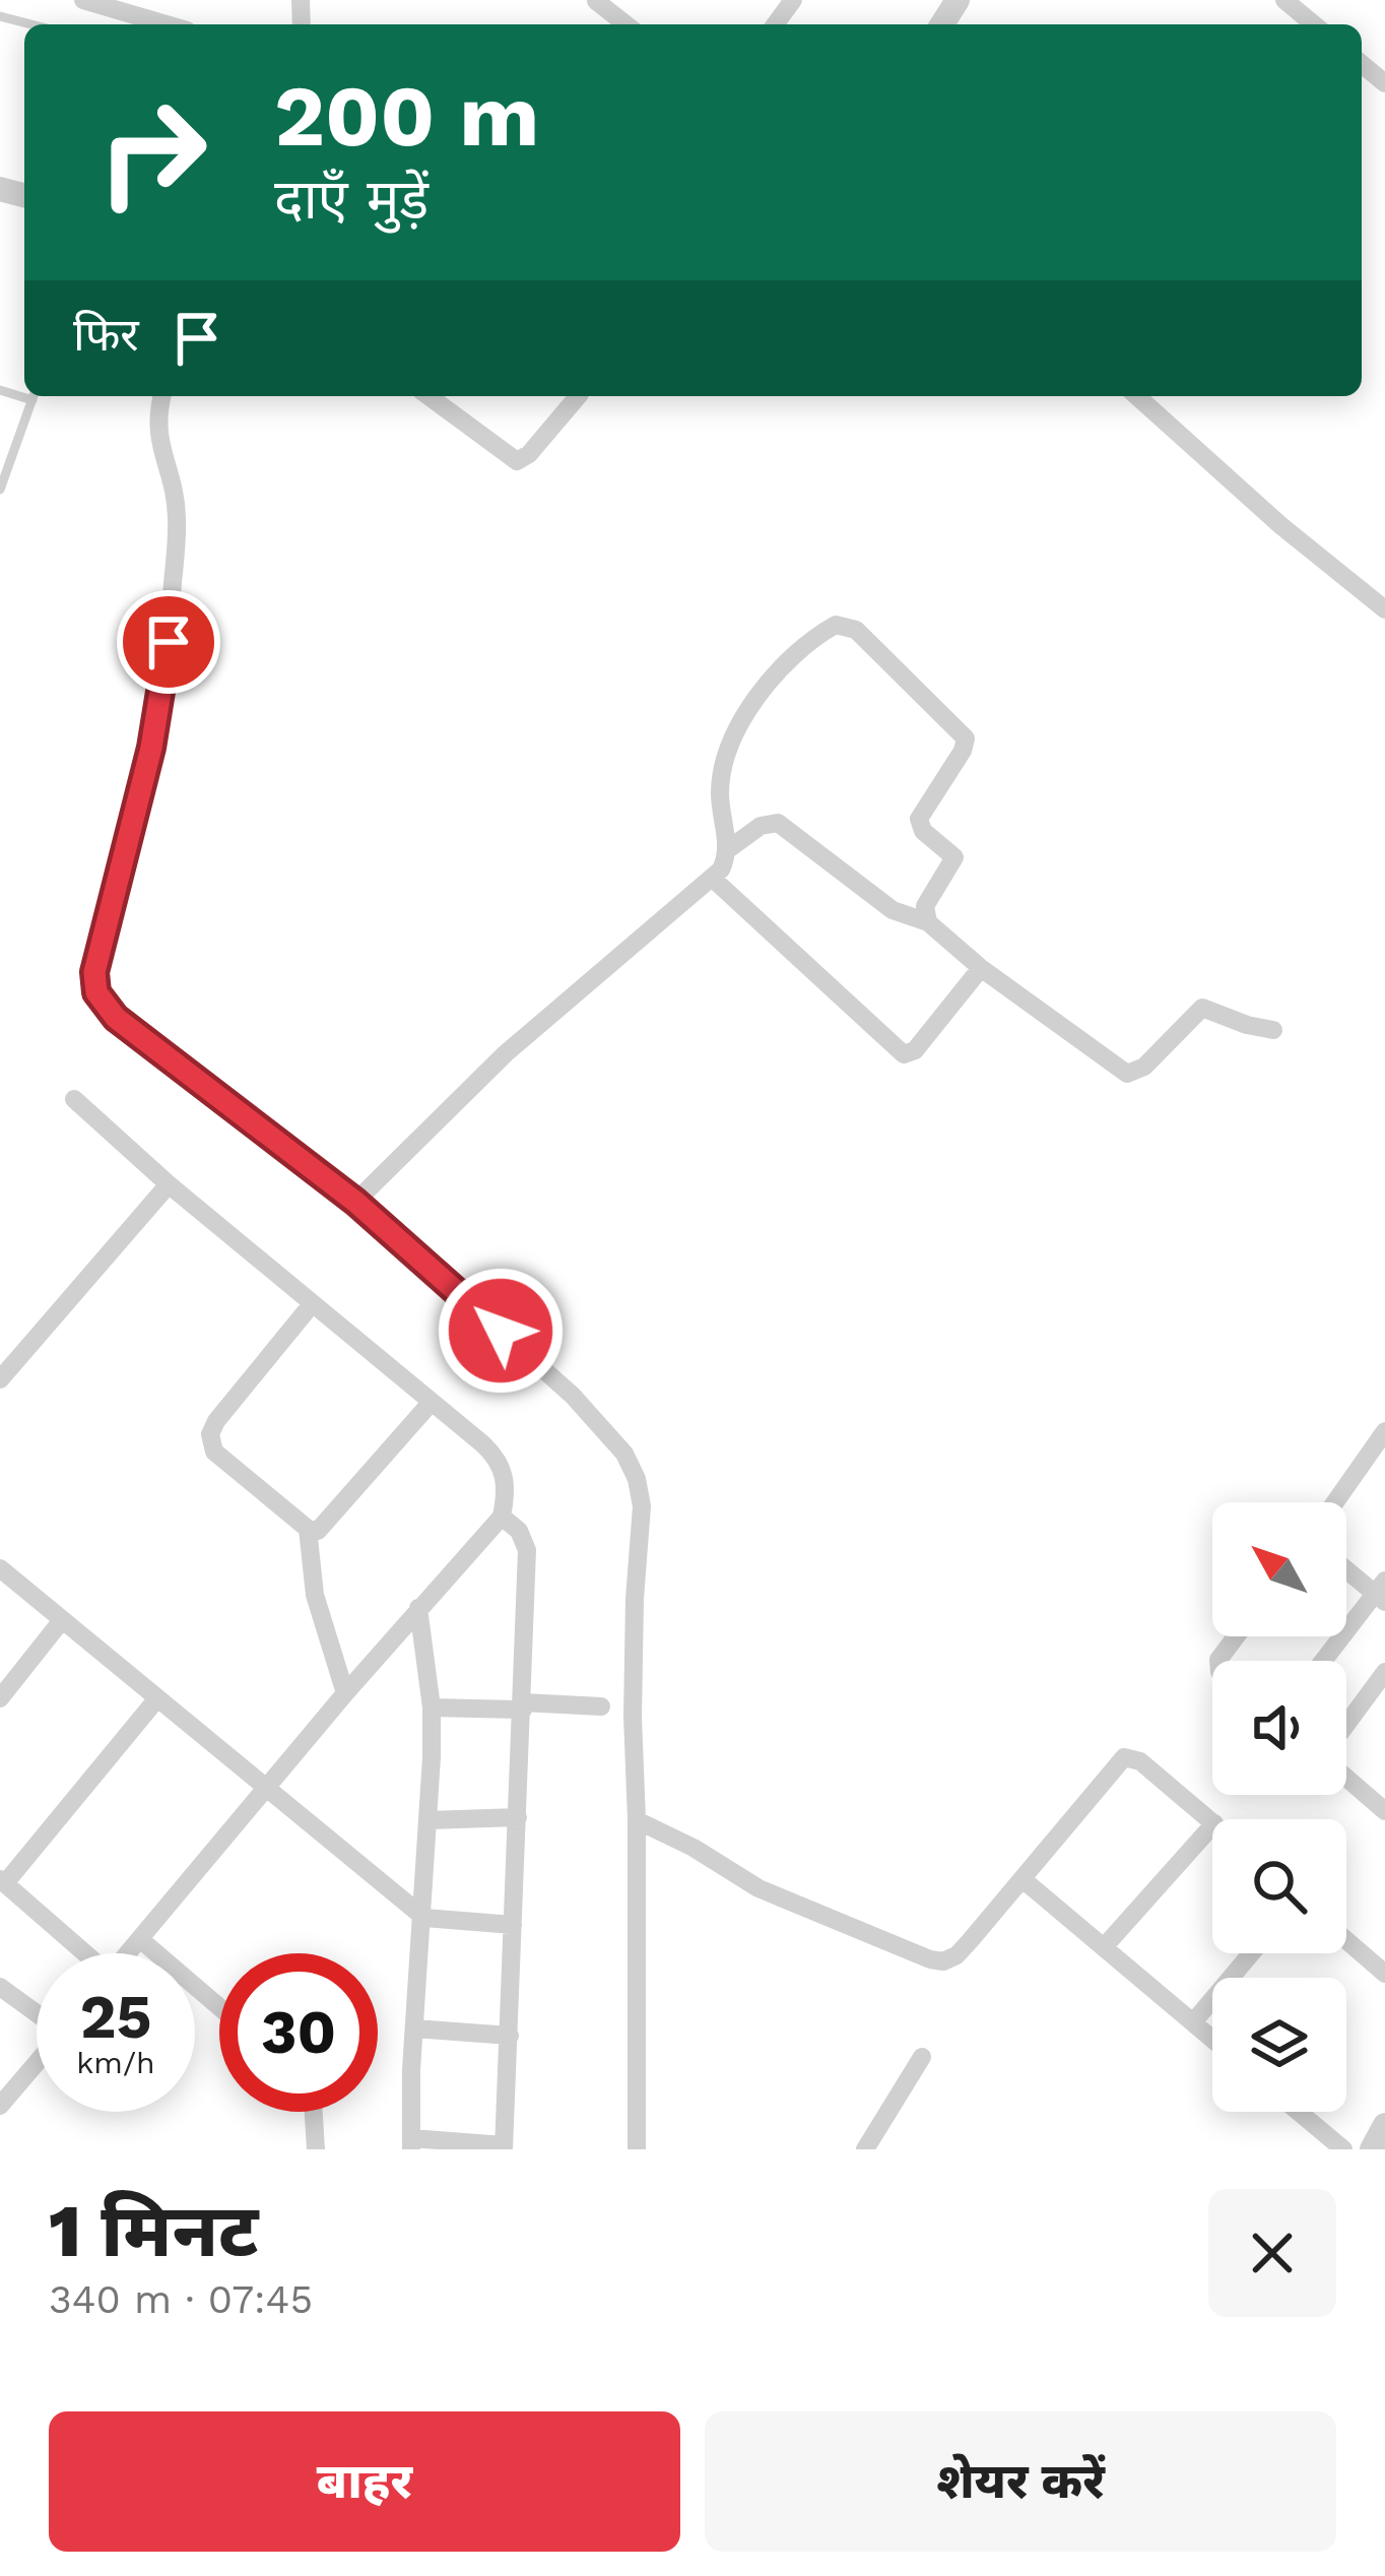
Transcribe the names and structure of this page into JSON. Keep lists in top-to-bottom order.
{
  "north": "top left",
  "page": {
    "turn": ["200 m", "दाएँ मुड़ें"],
    "then": "फिर",
    "speed": "25 km/h",
    "limit": "30",
    "heading": ["1 मिनट", "340 m · 07:45"],
    "buttons": ["बाहर", "शेयर करें"]
  }
}
